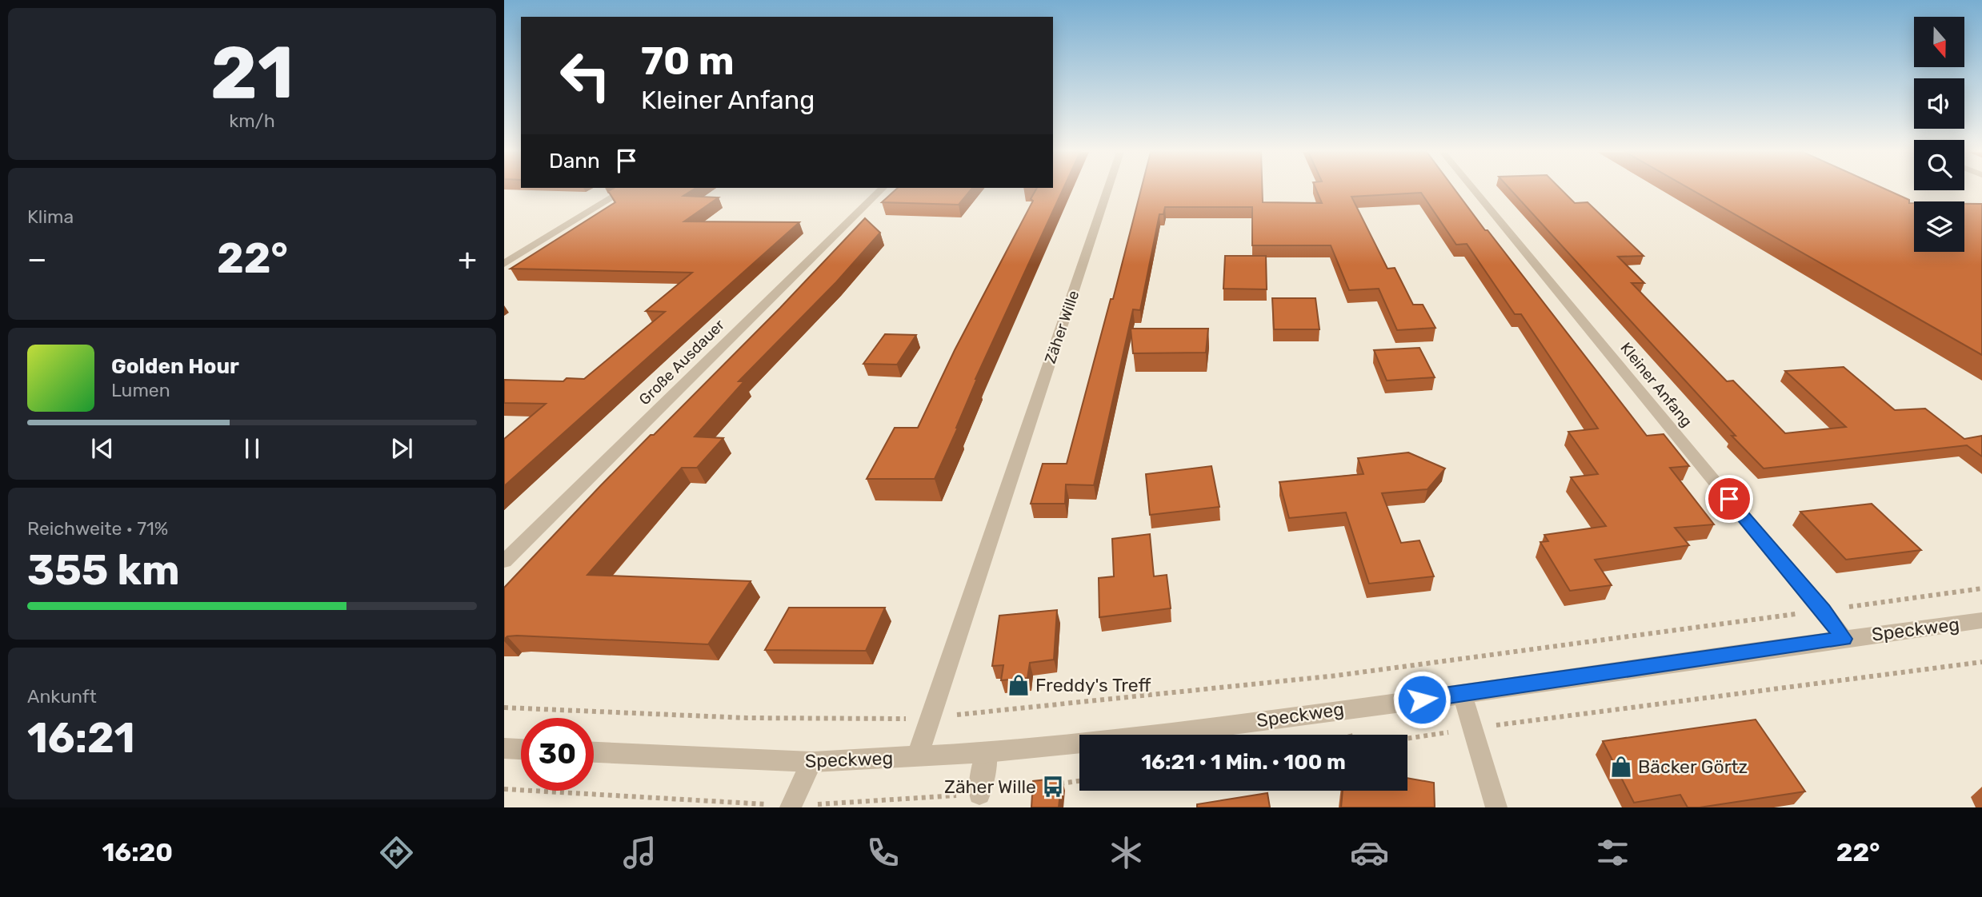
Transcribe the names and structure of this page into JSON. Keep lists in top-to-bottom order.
{
  "streets": {
    "street": [
      "Zäher Wille",
      "Große Ausdauer",
      "Kleiner Anfang",
      "Speckweg"
    ]
  },
  "crossings": [
    ["Zäher Wille", "Speckweg"],
    ["Kleiner Anfang", "Speckweg"]
  ],
  "places": {
    "shop": ["Freddy's Treff", "Bäcker Görtz"],
    "bus stop": ["Zäher Wille"]
  },
  "north": "bottom",
  "page": {
    "tile": [
      ["21", "km/h"],
      "Klima",
      ["Reichweite · 71%", "355 km"],
      ["Ankunft", "16:21"]
    ],
    "turn": ["70 m", "Kleiner Anfang"],
    "then": "Dann",
    "heat": ["−", "22°", "+"],
    "song": ["Golden Hour", "Lumen"],
    "limit": "30",
    "trip": "16:21 · 1 Min. · 100 m",
    "tabs": ["16:20", "22°"]
  }
}
